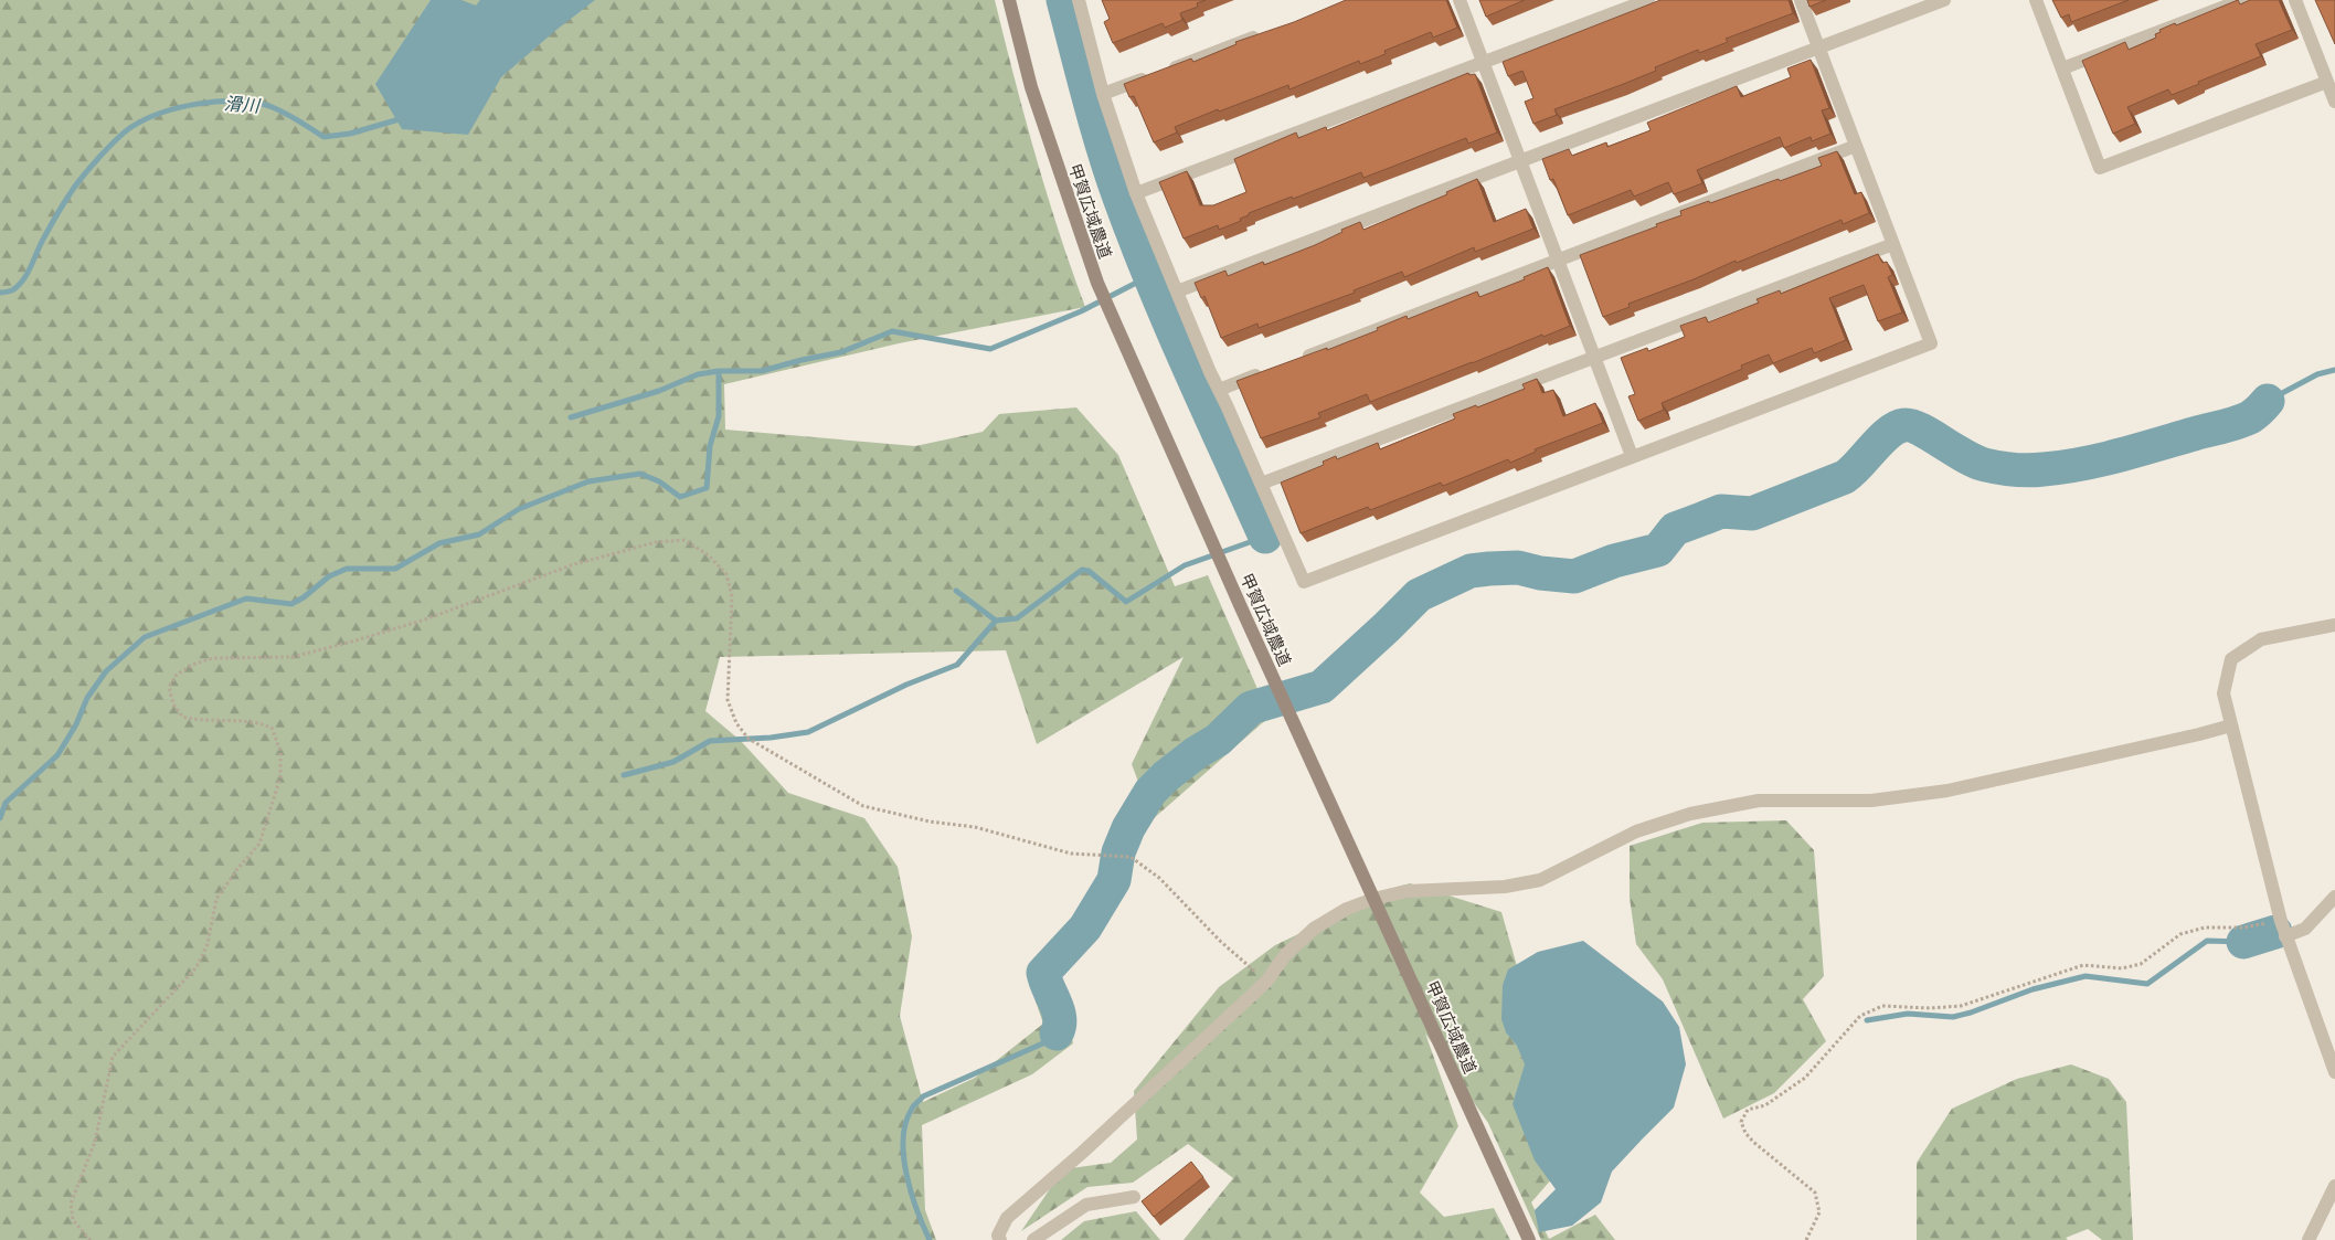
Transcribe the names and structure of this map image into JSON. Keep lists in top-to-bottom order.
{
  "streets": {
    "street": ["甲賀広域農道"]
  },
  "water": ["滑川"]
}
